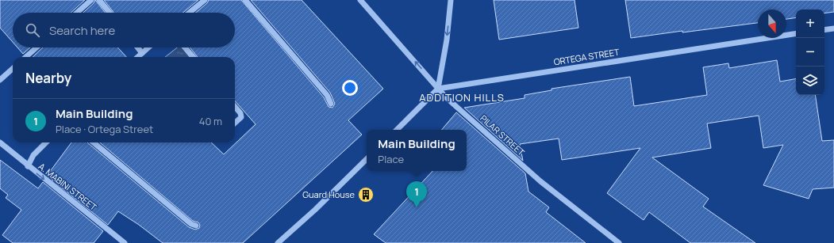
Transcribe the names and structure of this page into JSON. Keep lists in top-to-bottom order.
{
  "streets": {
    "street": ["ORTEGA STREET", "PILAR STREET", "A. MABINI STREET"]
  },
  "crossings": [
    ["ORTEGA STREET", "PILAR STREET"]
  ],
  "one_way": ["A. MABINI STREET"],
  "districts": ["ADDITION HILLS"],
  "places": {
    "building": ["Guard House"]
  },
  "north": "bottom",
  "page": {
    "map_buttons": ["+", "−"],
    "search": "Search here",
    "heading": "Nearby",
    "list": [
      {
        "mark": "1",
        "name": "Main Building",
        "note": "Place · Ortega Street",
        "value": "40 m"
      }
    ],
    "popup": ["Main Building", "Place"],
    "pins": "1"
  }
}
